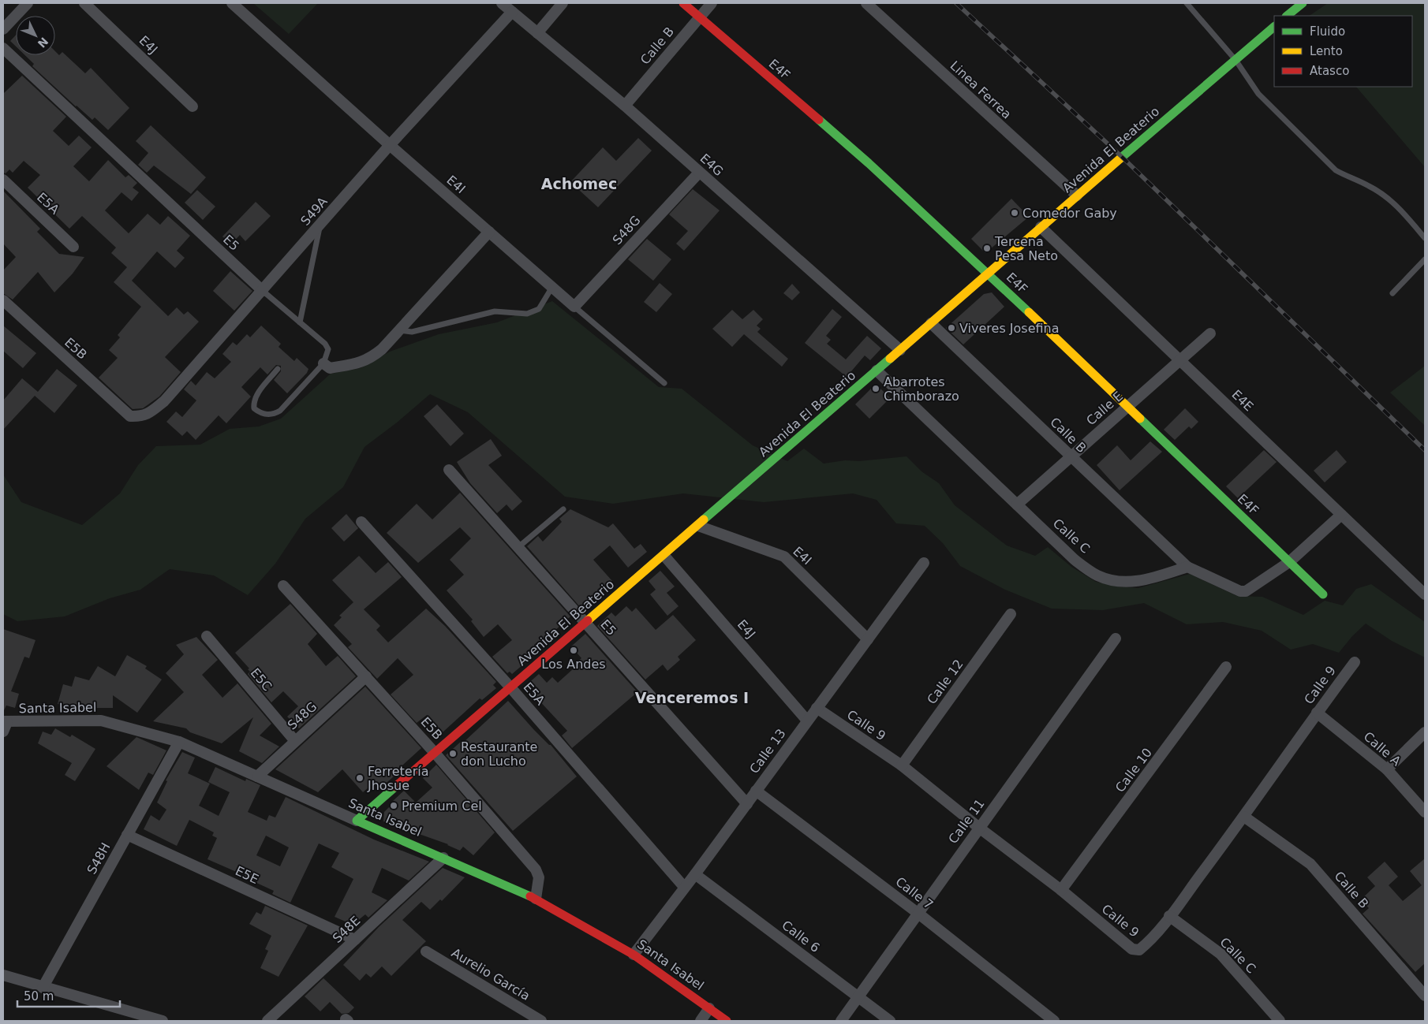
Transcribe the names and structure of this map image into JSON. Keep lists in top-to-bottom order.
{
  "streets": {
    "street": [
      "E4J",
      "Calle B",
      "E4F",
      "Linea Ferrea",
      "Avenida El Beaterio",
      "E4G",
      "E4I",
      "E5A",
      "S49A",
      "S48G",
      "E5",
      "E5B",
      "E4E",
      "Calle E",
      "Calle C",
      "E5C",
      "Calle 12",
      "Calle 9",
      "Santa Isabel",
      "Calle A",
      "Calle 13",
      "Calle 10",
      "Calle 11",
      "S48H",
      "E5E",
      "Calle 7",
      "S48E",
      "Calle 6",
      "Aurelio García"
    ]
  },
  "crossings": [
    ["E4J", "Avenida El Beaterio"],
    ["E4J", "Calle 13"],
    ["Calle B", "E4F"],
    ["Calle B", "Avenida El Beaterio"],
    ["Calle B", "E4G"],
    ["Calle B", "Calle E"],
    ["Calle B", "Calle C"],
    ["Calle B", "Calle 9"],
    ["E4F", "Avenida El Beaterio"],
    ["E4F", "Calle E"],
    ["Linea Ferrea", "Avenida El Beaterio"],
    ["Avenida El Beaterio", "E4G"],
    ["Avenida El Beaterio", "E4I"],
    ["Avenida El Beaterio", "E5A"],
    ["Avenida El Beaterio", "E5"],
    ["Avenida El Beaterio", "E5B"],
    ["Avenida El Beaterio", "E4E"],
    ["Avenida El Beaterio", "Calle C"],
    ["Avenida El Beaterio", "Santa Isabel"],
    ["E4G", "S49A"],
    ["E4G", "S48G"],
    ["E4I", "S49A"],
    ["E4I", "S48G"],
    ["E4I", "Calle 13"],
    ["E5A", "Calle 13"],
    ["S49A", "E5"],
    ["S49A", "E5B"],
    ["S48G", "E5B"],
    ["S48G", "E5C"],
    ["S48G", "Santa Isabel"],
    ["E5", "Calle 13"],
    ["E5B", "Santa Isabel"],
    ["E4E", "Calle E"],
    ["Calle E", "Calle C"],
    ["Calle C", "Calle 9"],
    ["Calle 12", "Calle 9"],
    ["Calle 9", "Calle A"],
    ["Calle 9", "Calle 13"],
    ["Calle 9", "Calle 10"],
    ["Calle 9", "Calle 11"],
    ["Santa Isabel", "Calle 13"],
    ["Santa Isabel", "S48H"],
    ["Santa Isabel", "S48E"],
    ["Calle 13", "Calle 7"],
    ["Calle 13", "Calle 6"],
    ["Calle 11", "Calle 7"],
    ["Calle 11", "Calle 6"],
    ["S48H", "E5E"],
    ["E5E", "S48E"]
  ],
  "districts": ["Achomec", "Venceremos I"],
  "places": [
    "Comedor Gaby",
    "Tercena Pesa Neto",
    "Viveres Josefina",
    "Abarrotes Chimborazo",
    "Los Andes",
    "Restaurante don Lucho",
    "Ferretería Jhosue",
    "Premium Cel"
  ],
  "legend": ["Fluido", "Lento", "Atasco"],
  "scale_bar": "50 m",
  "north": "bottom right"
}
